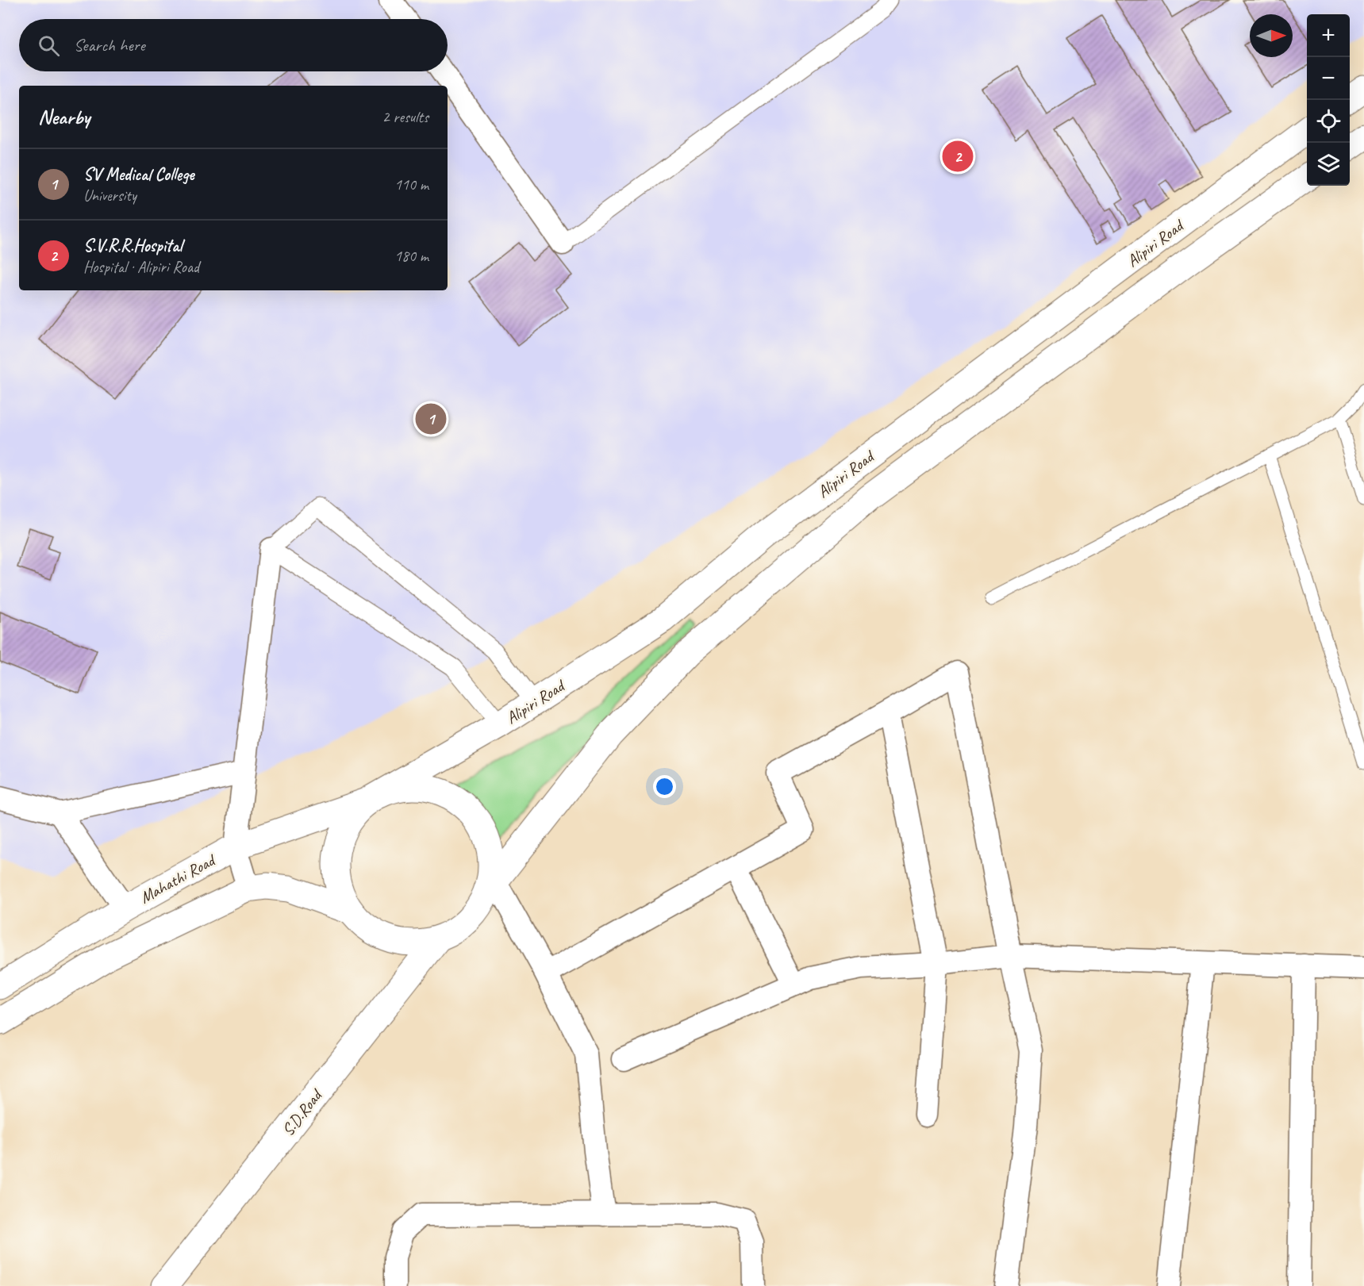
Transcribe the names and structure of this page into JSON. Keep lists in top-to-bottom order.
{
  "streets": {
    "street": ["Alipiri Road", "Mahathi Road", "S.D.Road"]
  },
  "crossings": [
    ["Alipiri Road", "Mahathi Road"],
    ["Alipiri Road", "S.D.Road"],
    ["Mahathi Road", "S.D.Road"]
  ],
  "north": "right",
  "page": {
    "map_buttons": ["+", "−"],
    "search": "Search here",
    "heading": ["Nearby", "2 results"],
    "pins": ["2", "1"],
    "list": [
      {
        "mark": "1",
        "name": "SV Medical College",
        "note": "University",
        "value": "110 m"
      },
      {
        "mark": "2",
        "name": "S.V.R.R.Hospital",
        "note": "Hospital · Alipiri Road",
        "value": "180 m"
      }
    ]
  }
}
